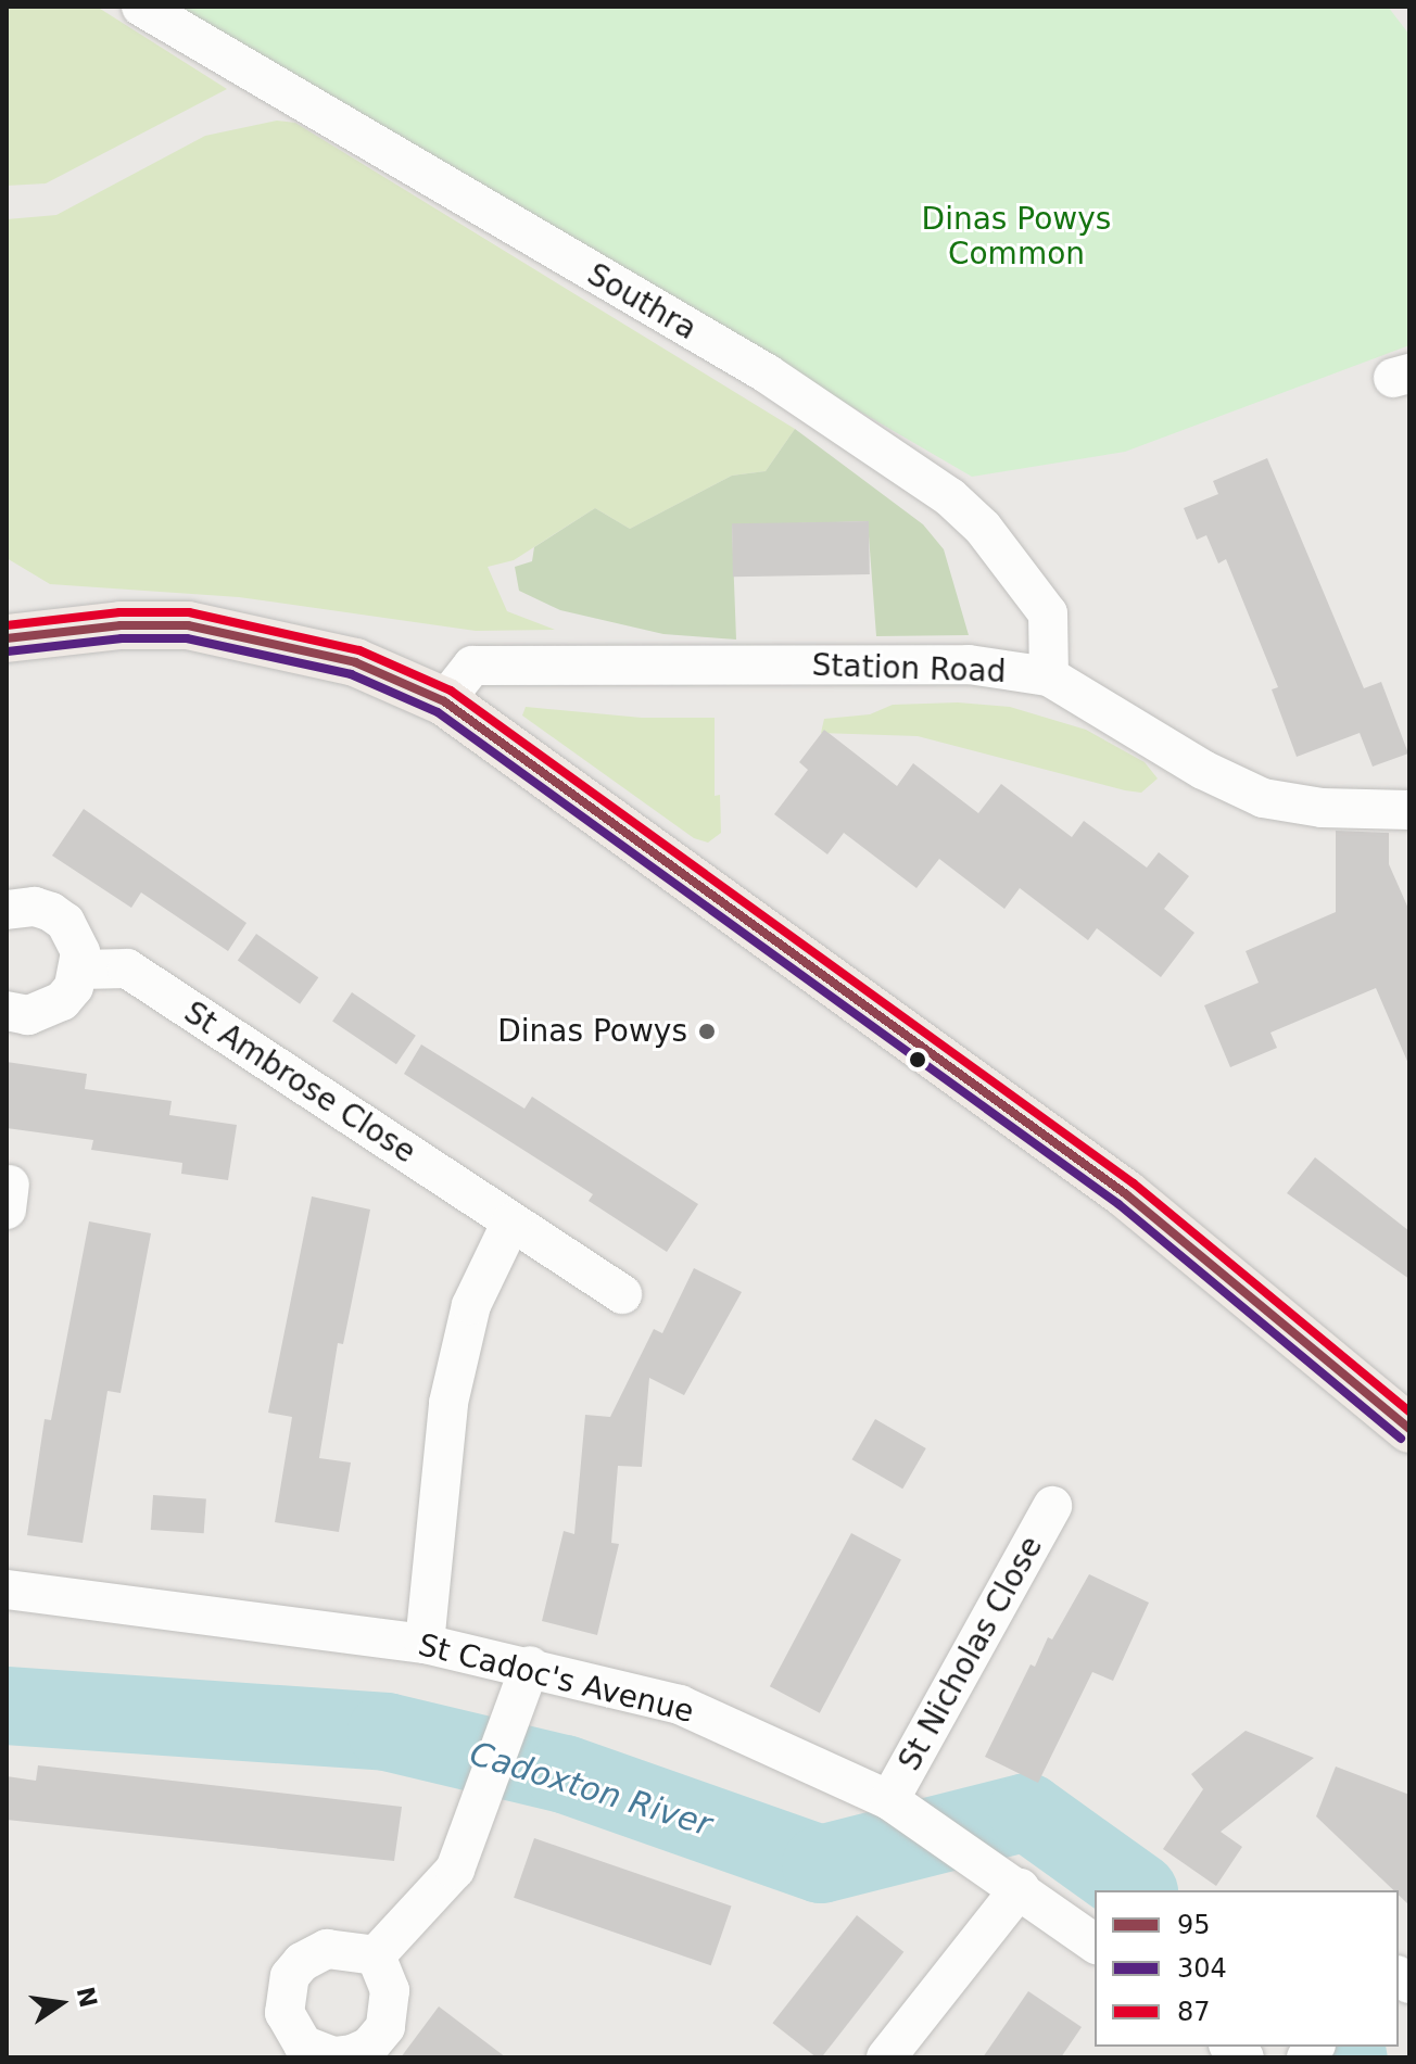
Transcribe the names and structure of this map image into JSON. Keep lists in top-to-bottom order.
{
  "streets": {
    "street": [
      "Southra",
      "Station Road",
      "St Ambrose Close",
      "St Nicholas Close",
      "St Cadoc's Avenue"
    ]
  },
  "crossings": [
    ["Southra", "Station Road"],
    ["St Nicholas Close", "St Cadoc's Avenue"]
  ],
  "water": ["Cadoxton River"],
  "parks": ["Dinas Powys Common"],
  "places": ["Dinas Powys"],
  "lines": ["transit line 87", "transit line 95", "transit line 304"],
  "legend": ["95", "304", "87"],
  "north": "right"
}
